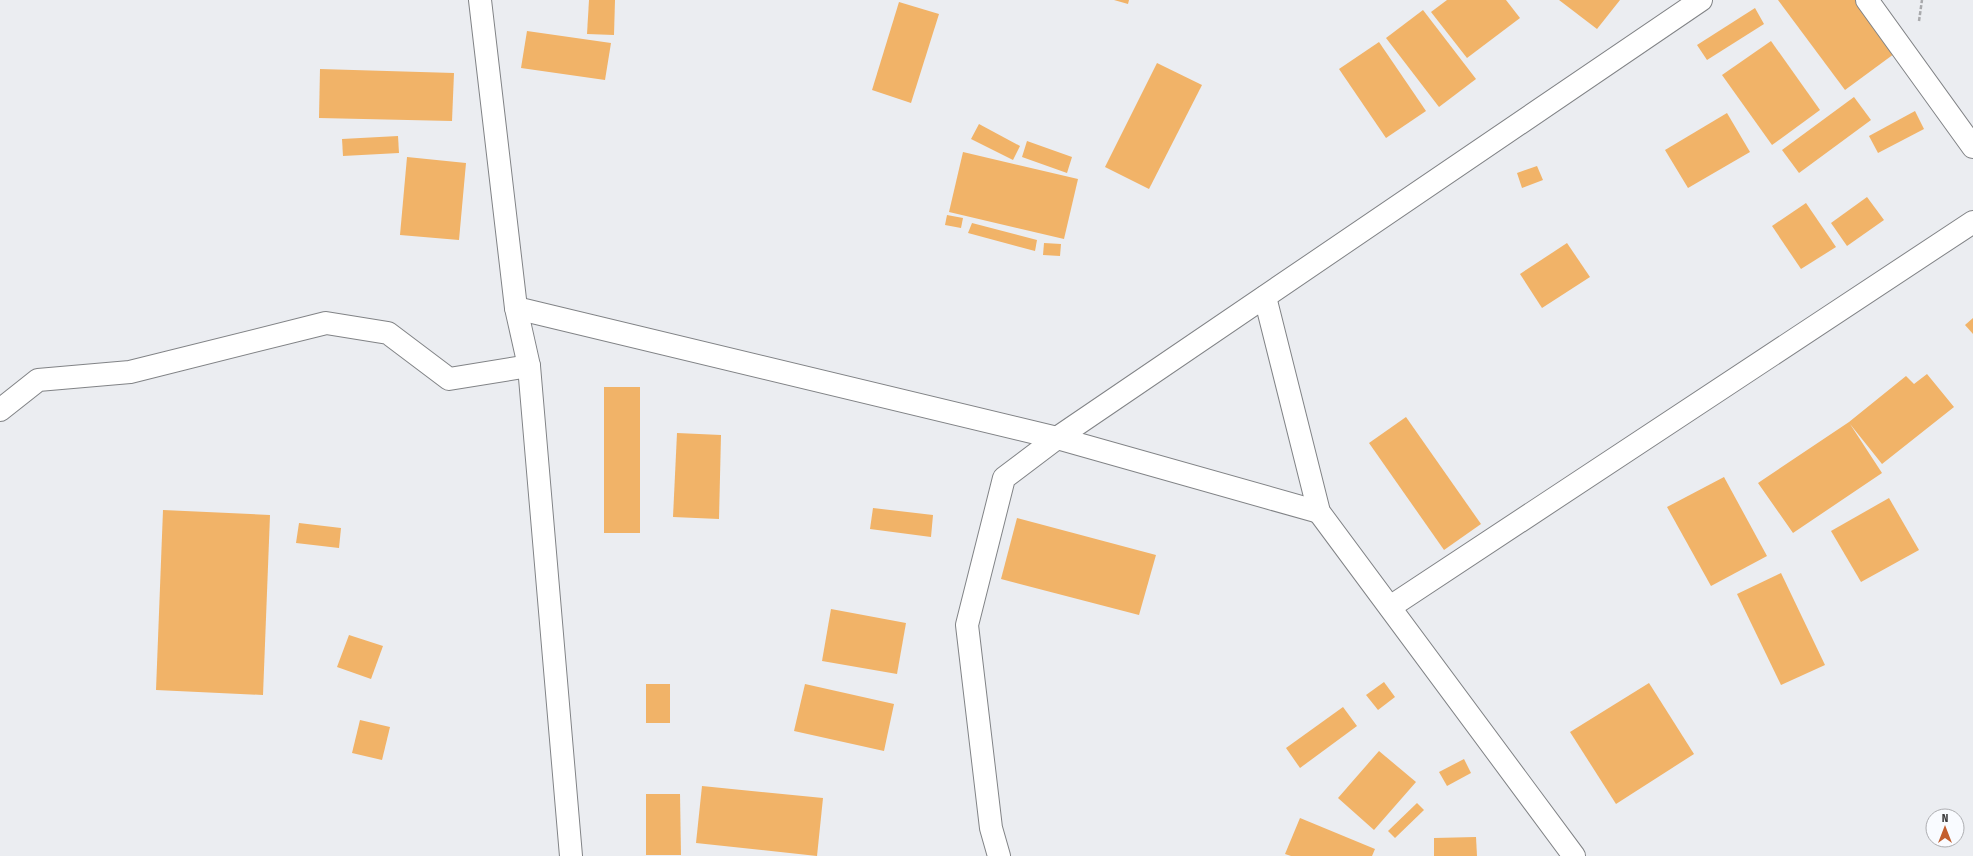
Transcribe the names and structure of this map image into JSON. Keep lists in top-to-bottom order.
{
  "north": "top"
}
